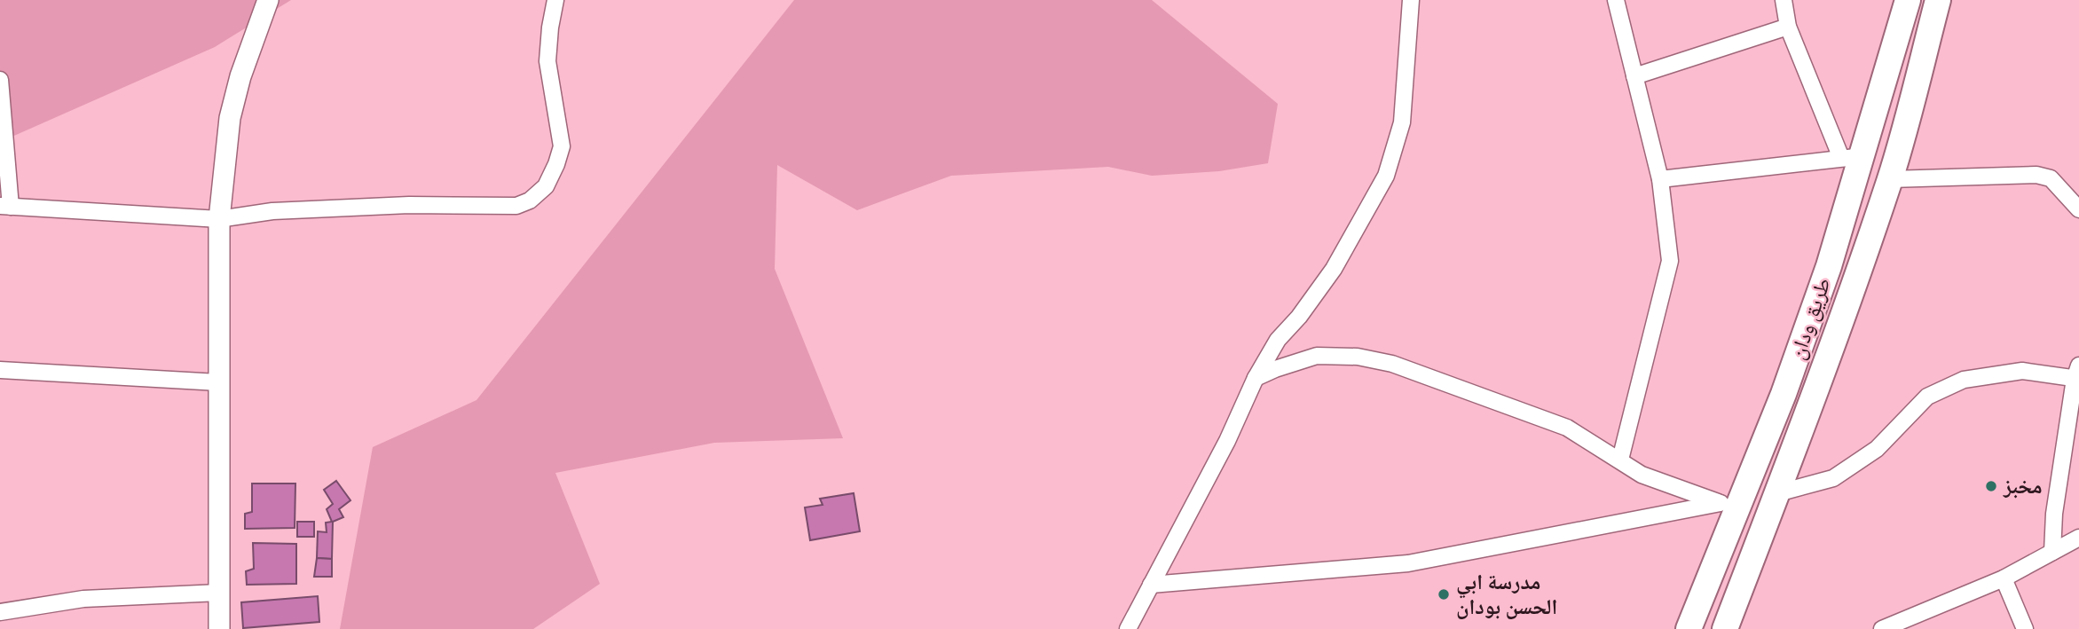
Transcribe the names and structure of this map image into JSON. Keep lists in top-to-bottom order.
{
  "streets": {
    "main road": ["طريق ودان"]
  },
  "places": ["مخبز", "مدرسة ابي الحسن بودان"]
}
